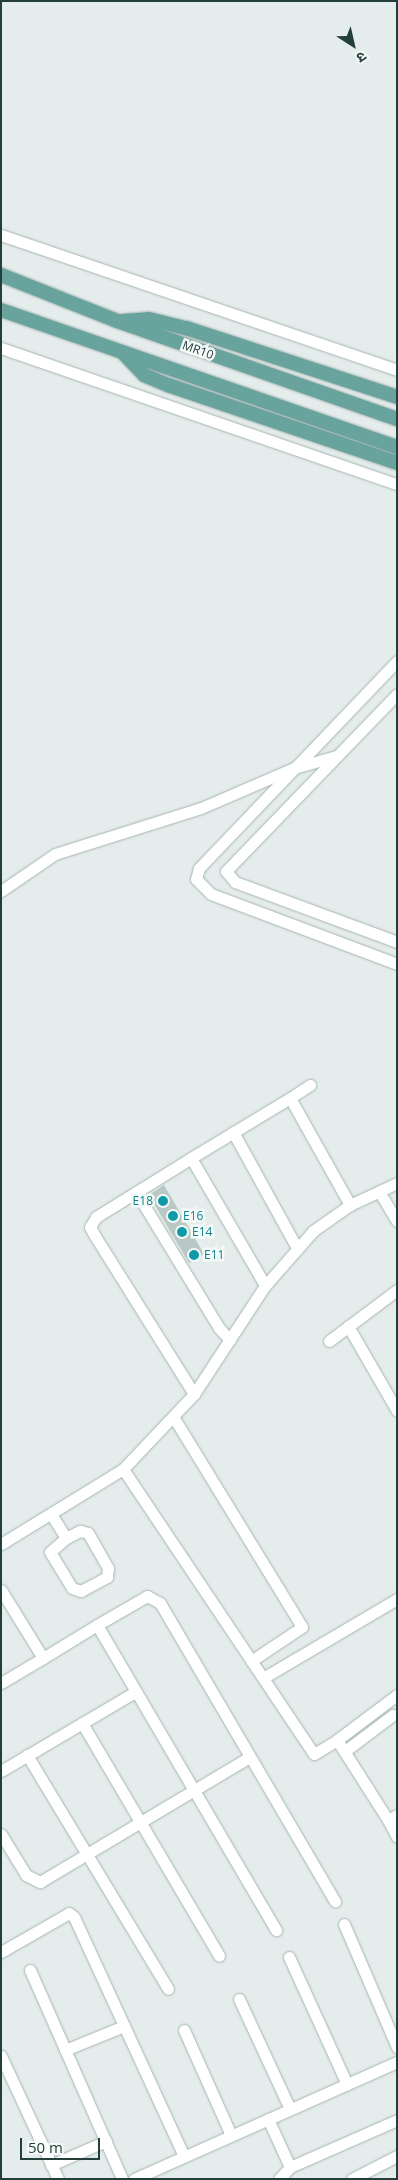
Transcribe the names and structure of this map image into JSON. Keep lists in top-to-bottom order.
{
  "streets": {
    "main road": ["MR10"]
  },
  "places": [
    "E18",
    "E16",
    "E14",
    "E11"
  ],
  "scale_bar": "50 m",
  "north": "bottom right"
}
